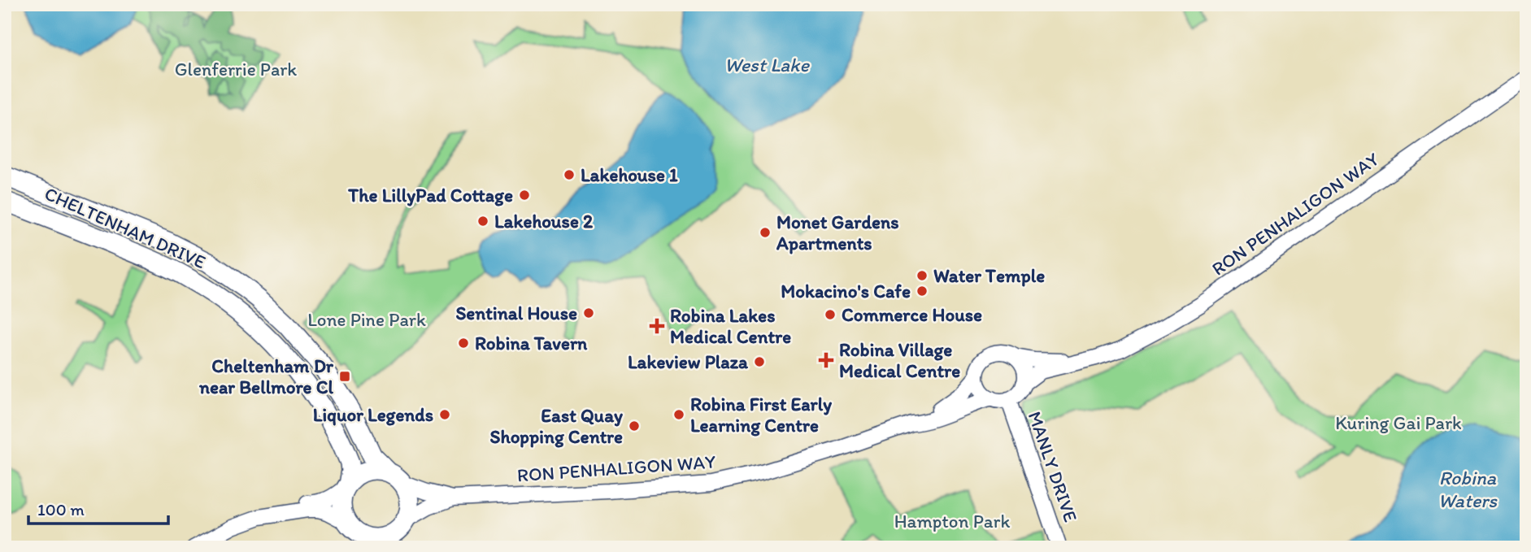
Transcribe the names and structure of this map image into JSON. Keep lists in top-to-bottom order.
{
  "streets": {
    "main road": ["CHELTENHAM DRIVE"],
    "street": ["RON PENHALIGON WAY", "MANLY DRIVE"]
  },
  "crossings": [
    ["RON PENHALIGON WAY", "CHELTENHAM DRIVE"],
    ["RON PENHALIGON WAY", "MANLY DRIVE"]
  ],
  "water": ["West Lake", "Robina Waters"],
  "parks": [
    "Glenferrie Park",
    "Lone Pine Park",
    "Kuring Gai Park",
    "Hampton Park"
  ],
  "places": {
    "other": [
      "Lakehouse 1",
      "The LillyPad Cottage",
      "Lakehouse 2",
      "Monet Gardens Apartments",
      "Water Temple",
      "Mokacino's Cafe",
      "Sentinal House",
      "Commerce House",
      "Robina Tavern",
      "Lakeview Plaza",
      "Liquor Legends",
      "Robina First Early Learning Centre",
      "East Quay Shopping Centre"
    ],
    "health": ["Robina Lakes Medical Centre", "Robina Village Medical Centre"],
    "transit": ["Cheltenham Dr near Bellmore Cl"]
  },
  "scale_bar": "100 m"
}
